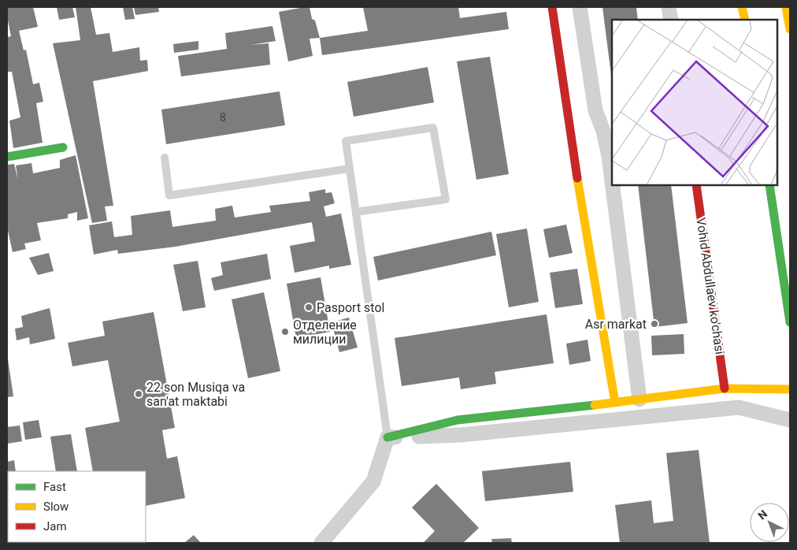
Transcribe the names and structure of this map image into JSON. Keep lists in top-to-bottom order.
{
  "streets": {
    "street": ["Vohid Abdullaev ko'chasi"]
  },
  "places": [
    "Pasport stol",
    "Asr markat",
    "Отделение милиции",
    "22 son Musiqa va san'at maktabi"
  ],
  "house_numbers": ["8"],
  "legend": ["Fast", "Slow", "Jam"],
  "north": "top left"
}
